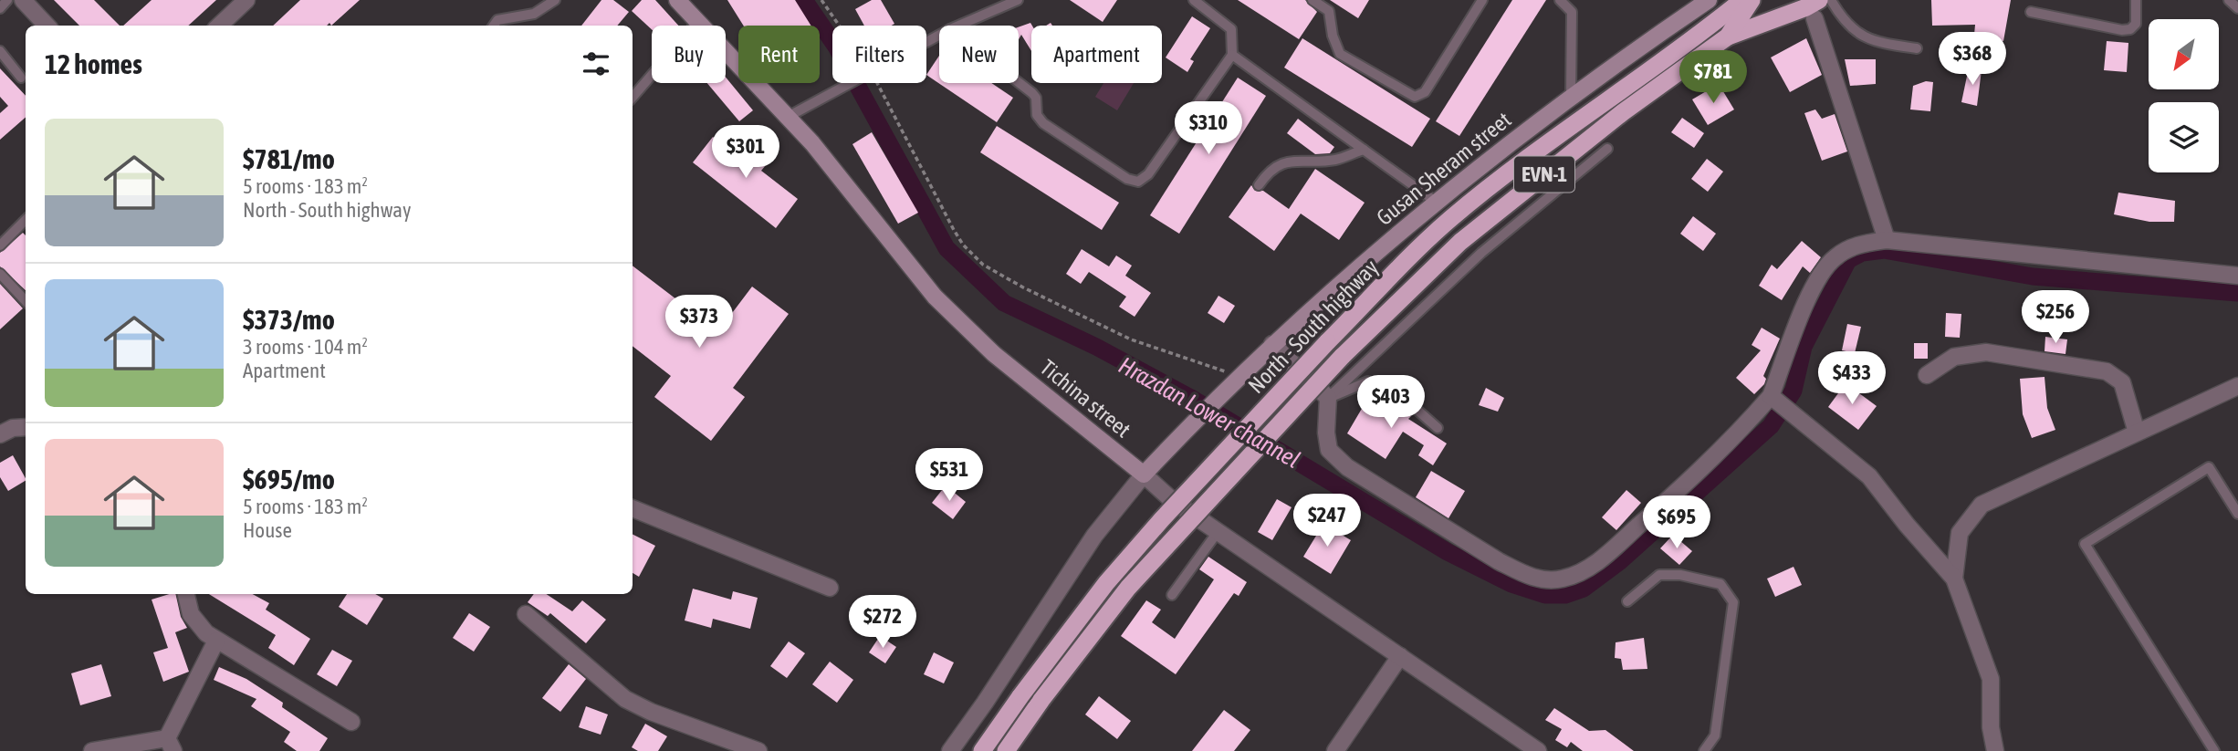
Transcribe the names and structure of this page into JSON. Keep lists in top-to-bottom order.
{
  "streets": {
    "highway": ["EVN-1", "North - South highway"],
    "main road": ["Gusan Sheram street", "Tichina street"]
  },
  "crossings": [
    ["Gusan Sheram street", "Tichina street"]
  ],
  "water": ["Hrazdan Lower channel"],
  "north": "bottom left",
  "page": {
    "chip": [
      "Buy",
      "Rent",
      "Filters",
      "New",
      "Apartment"
    ],
    "heading": "12 homes",
    "price": [
      "$368",
      "$781",
      "$310",
      "$301",
      "$256",
      "$373",
      "$433",
      "$403",
      "$531",
      "$247",
      "$695",
      "$272"
    ],
    "list": [
      {
        "name": "$781/mo",
        "note": "5 rooms · 183 m² · North - South highway"
      },
      {
        "name": "$373/mo",
        "note": "3 rooms · 104 m² · Apartment"
      },
      {
        "name": "$695/mo",
        "note": "5 rooms · 183 m² · House"
      }
    ]
  }
}
